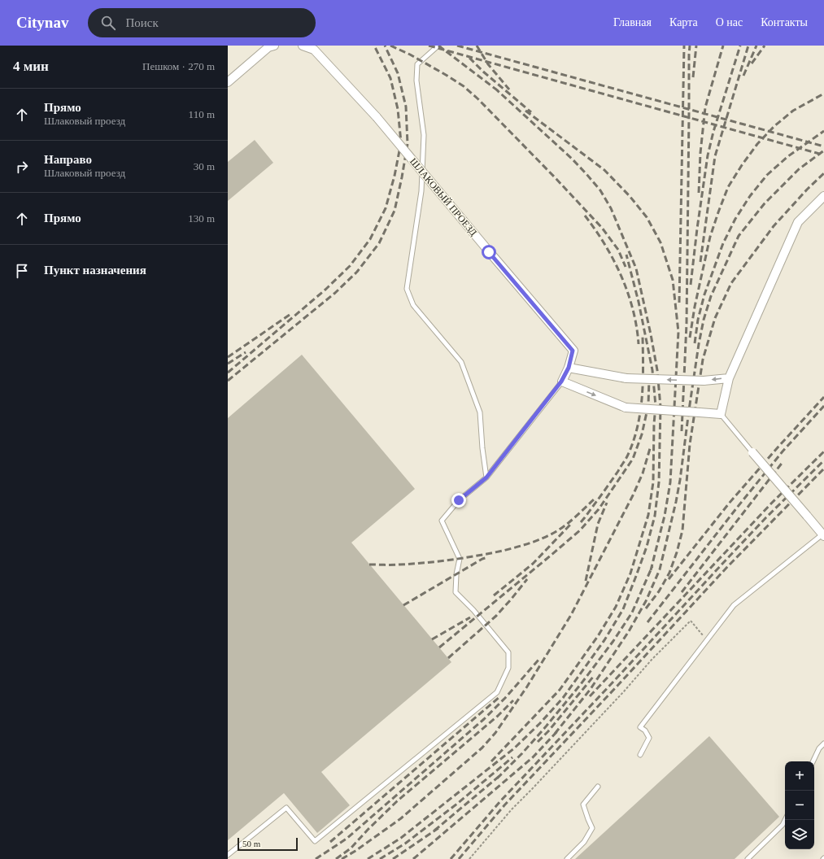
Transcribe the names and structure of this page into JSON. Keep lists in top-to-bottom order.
{
  "streets": {
    "street": ["ШЛАКОВЫЙ ПРОЕЗД"]
  },
  "scale_bar": "50 m",
  "page": {
    "header": "Citynav",
    "search": "Поиск",
    "nav": [
      "Главная",
      "Карта",
      "О нас",
      "Контакты"
    ],
    "heading": ["4 мин", "Пешком · 270 m"],
    "list": [
      ["Прямо", "Шлаковый проезд", "110 m"],
      ["Направо", "Шлаковый проезд", "30 m"],
      ["Прямо", "130 m"],
      "Пункт назначения"
    ],
    "map_buttons": ["+", "−"],
    "scale": "50 m"
  }
}
